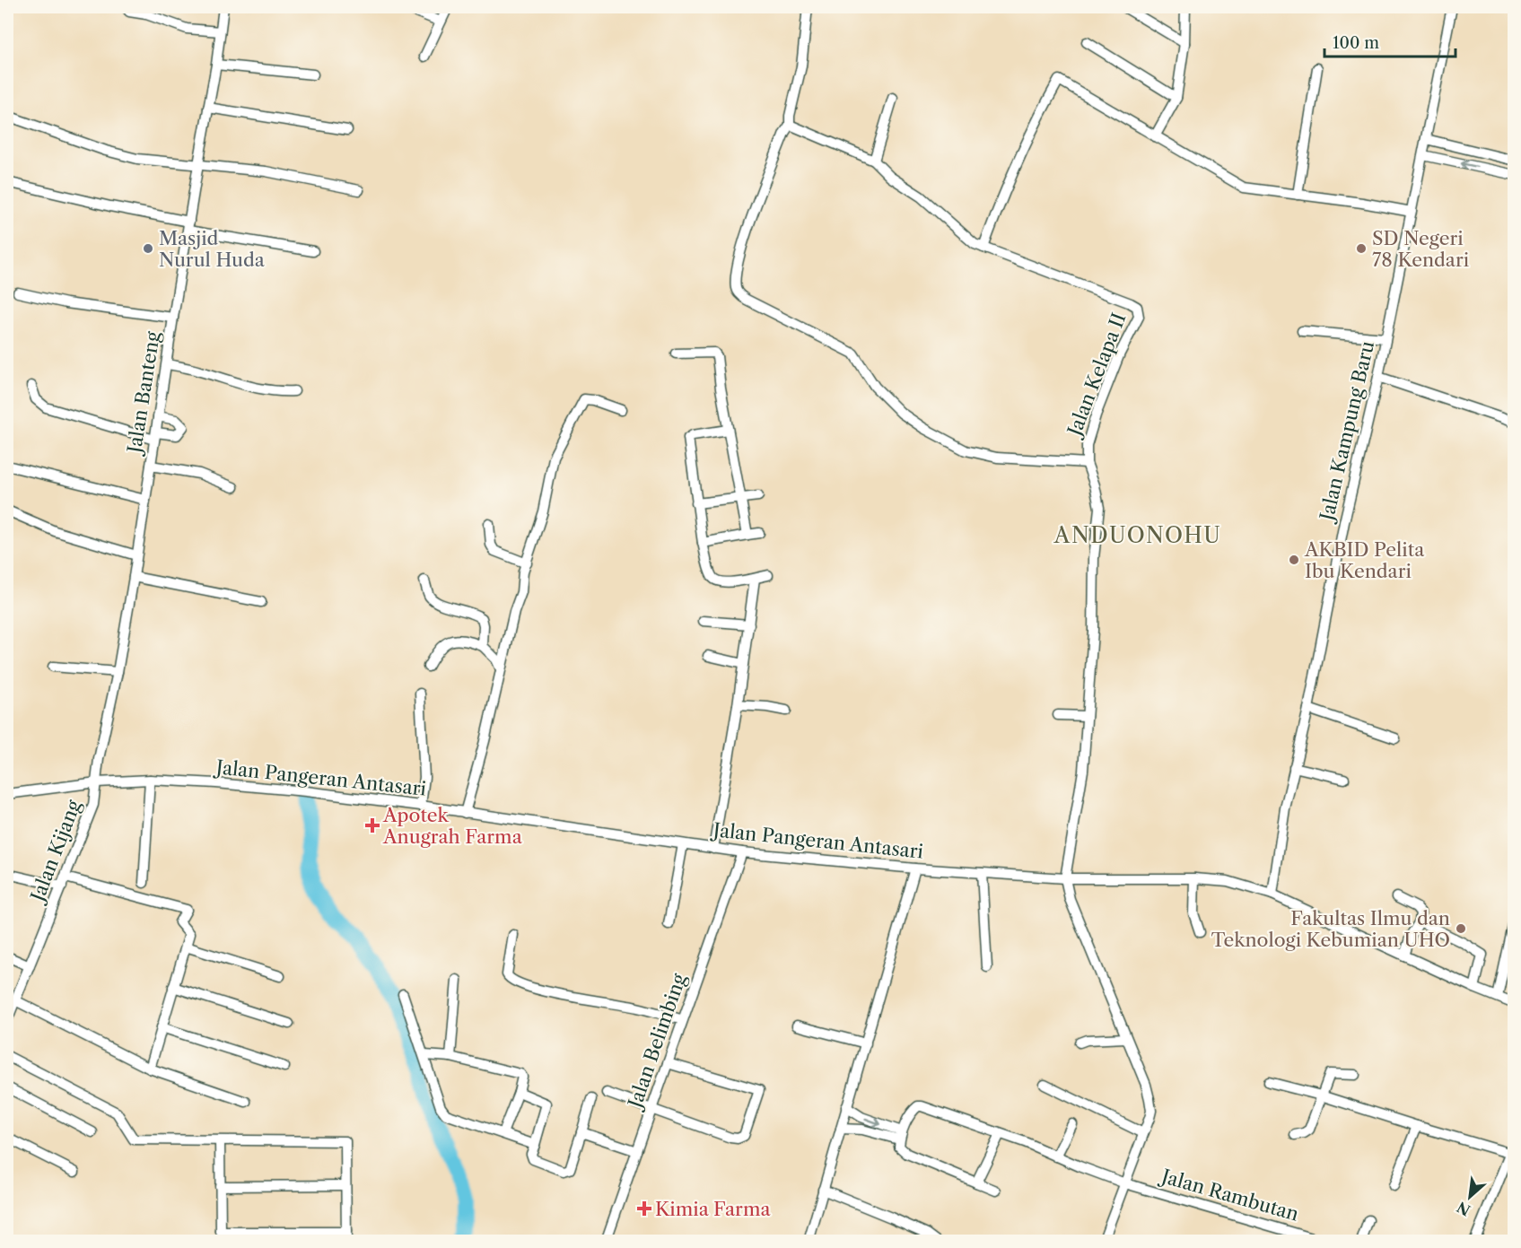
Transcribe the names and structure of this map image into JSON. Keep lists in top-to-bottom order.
{
  "streets": {
    "street": [
      "Jalan Kelapa II",
      "Jalan Banteng",
      "Jalan Kampung Baru",
      "Jalan Pangeran Antasari",
      "Jalan Kijang",
      "Jalan Belimbing",
      "Jalan Rambutan"
    ]
  },
  "crossings": [
    ["Jalan Kelapa II", "Jalan Pangeran Antasari"],
    ["Jalan Banteng", "Jalan Pangeran Antasari"],
    ["Jalan Banteng", "Jalan Kijang"],
    ["Jalan Kampung Baru", "Jalan Pangeran Antasari"],
    ["Jalan Pangeran Antasari", "Jalan Kijang"],
    ["Jalan Pangeran Antasari", "Jalan Belimbing"]
  ],
  "districts": ["ANDUONOHU"],
  "places": {
    "other": [
      "Masjid Nurul Huda",
      "SD Negeri 78 Kendari",
      "AKBID Pelita Ibu Kendari",
      "Fakultas Ilmu dan Teknologi Kebumian UHO"
    ],
    "health": ["Apotek Anugrah Farma", "Kimia Farma"]
  },
  "scale_bar": "100 m",
  "north": "bottom left"
}
